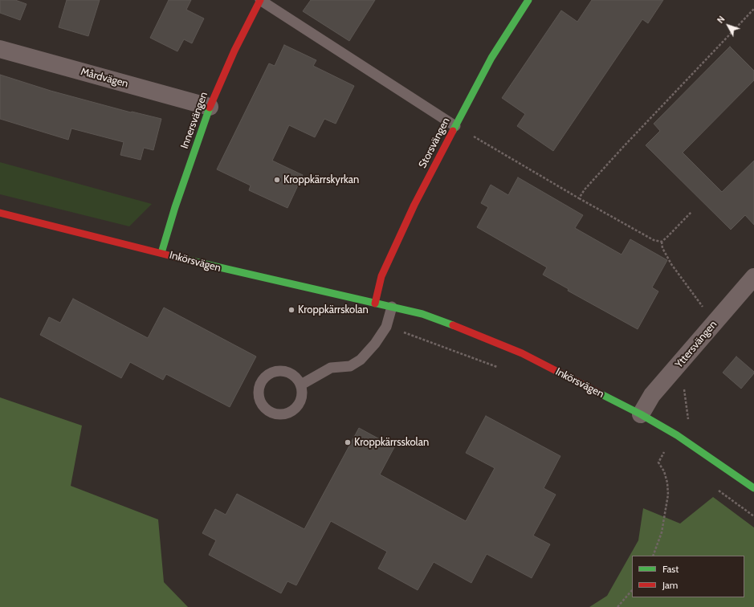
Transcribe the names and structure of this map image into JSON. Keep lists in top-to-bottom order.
{
  "streets": {
    "street": [
      "Mårdvägen",
      "Innersvängen",
      "Storsvängen",
      "Inkörsvägen",
      "Yttersvängen"
    ]
  },
  "crossings": [
    ["Mårdvägen", "Innersvängen"],
    ["Innersvängen", "Inkörsvägen"],
    ["Storsvängen", "Inkörsvägen"],
    ["Inkörsvägen", "Yttersvängen"]
  ],
  "places": ["Kroppkärrskyrkan", "Kroppkärrskolan", "Kroppkärrsskolan"],
  "legend": ["Fast", "Jam"],
  "north": "top left"
}
